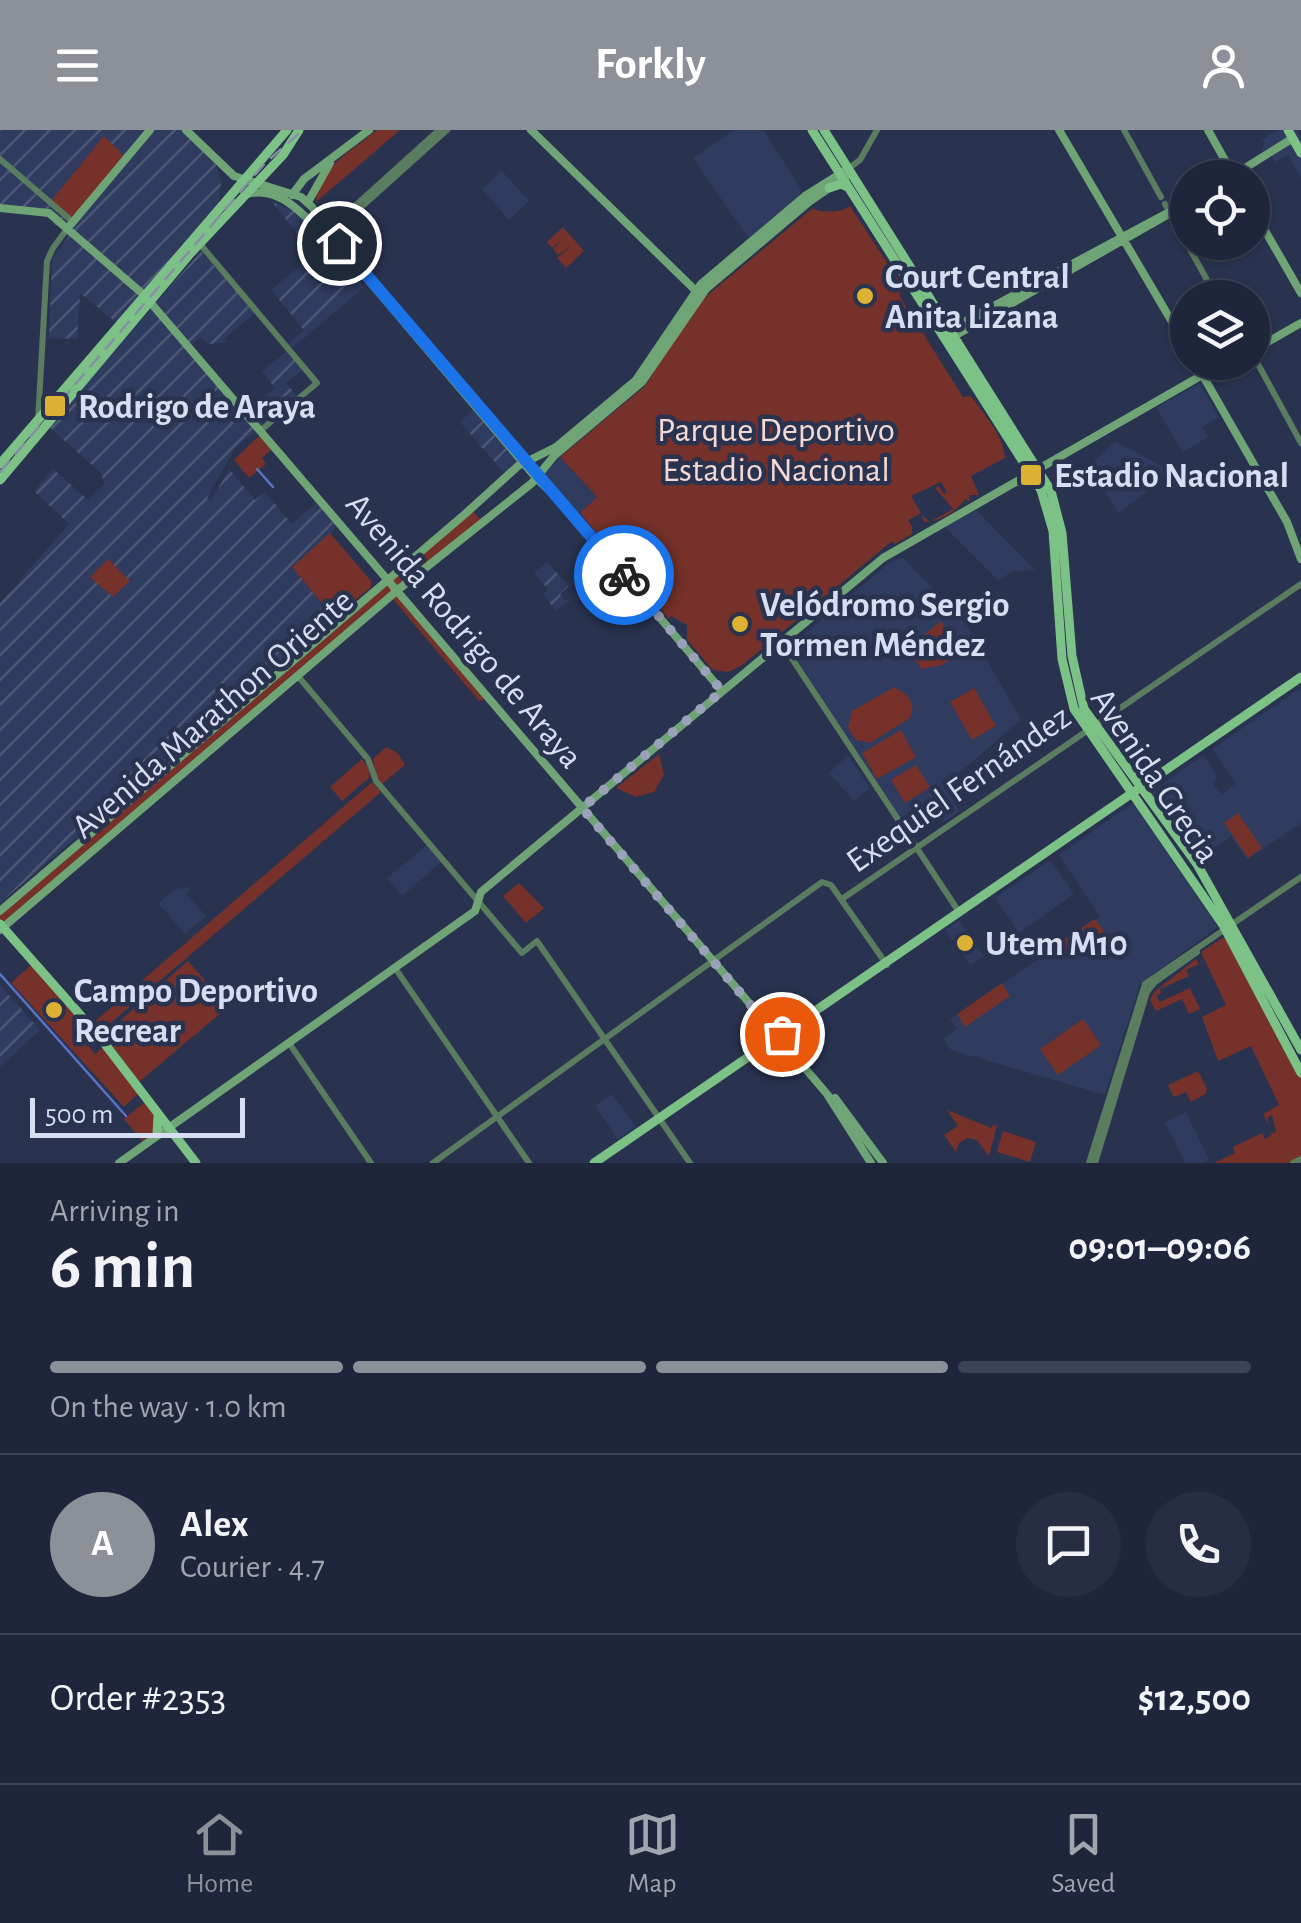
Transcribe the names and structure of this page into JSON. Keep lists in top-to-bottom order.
{
  "streets": {
    "main road": ["Avenida Rodrigo de Araya", "Avenida Marathon Oriente", "Avenida Grecia"],
    "street": ["Exequiel Fernández"]
  },
  "crossings": [
    ["Avenida Rodrigo de Araya", "Avenida Marathon Oriente"],
    ["Avenida Rodrigo de Araya", "Exequiel Fernández"],
    ["Avenida Marathon Oriente", "Avenida Grecia"],
    ["Avenida Grecia", "Exequiel Fernández"]
  ],
  "parks": ["Parque Deportivo Estadio Nacional"],
  "places": {
    "other": [
      "Court Central Anita Lizana",
      "Velódromo Sergio Tormen Méndez",
      "Utem M10",
      "Campo Deportivo Recrear"
    ],
    "transit": ["Rodrigo de Araya", "Estadio Nacional"]
  },
  "scale_bar": "500 m",
  "page": {
    "header": "Forkly",
    "scale": "500 m",
    "heading": ["6 min", "Arriving in", "09:01–09:06"],
    "panel": [
      "Alex",
      "Courier · 4.7",
      "Order #2353",
      "$12,500"
    ],
    "bar": "On the way · 1.0 km",
    "round": "A",
    "tabs": ["Home", "Map", "Saved"]
  }
}
